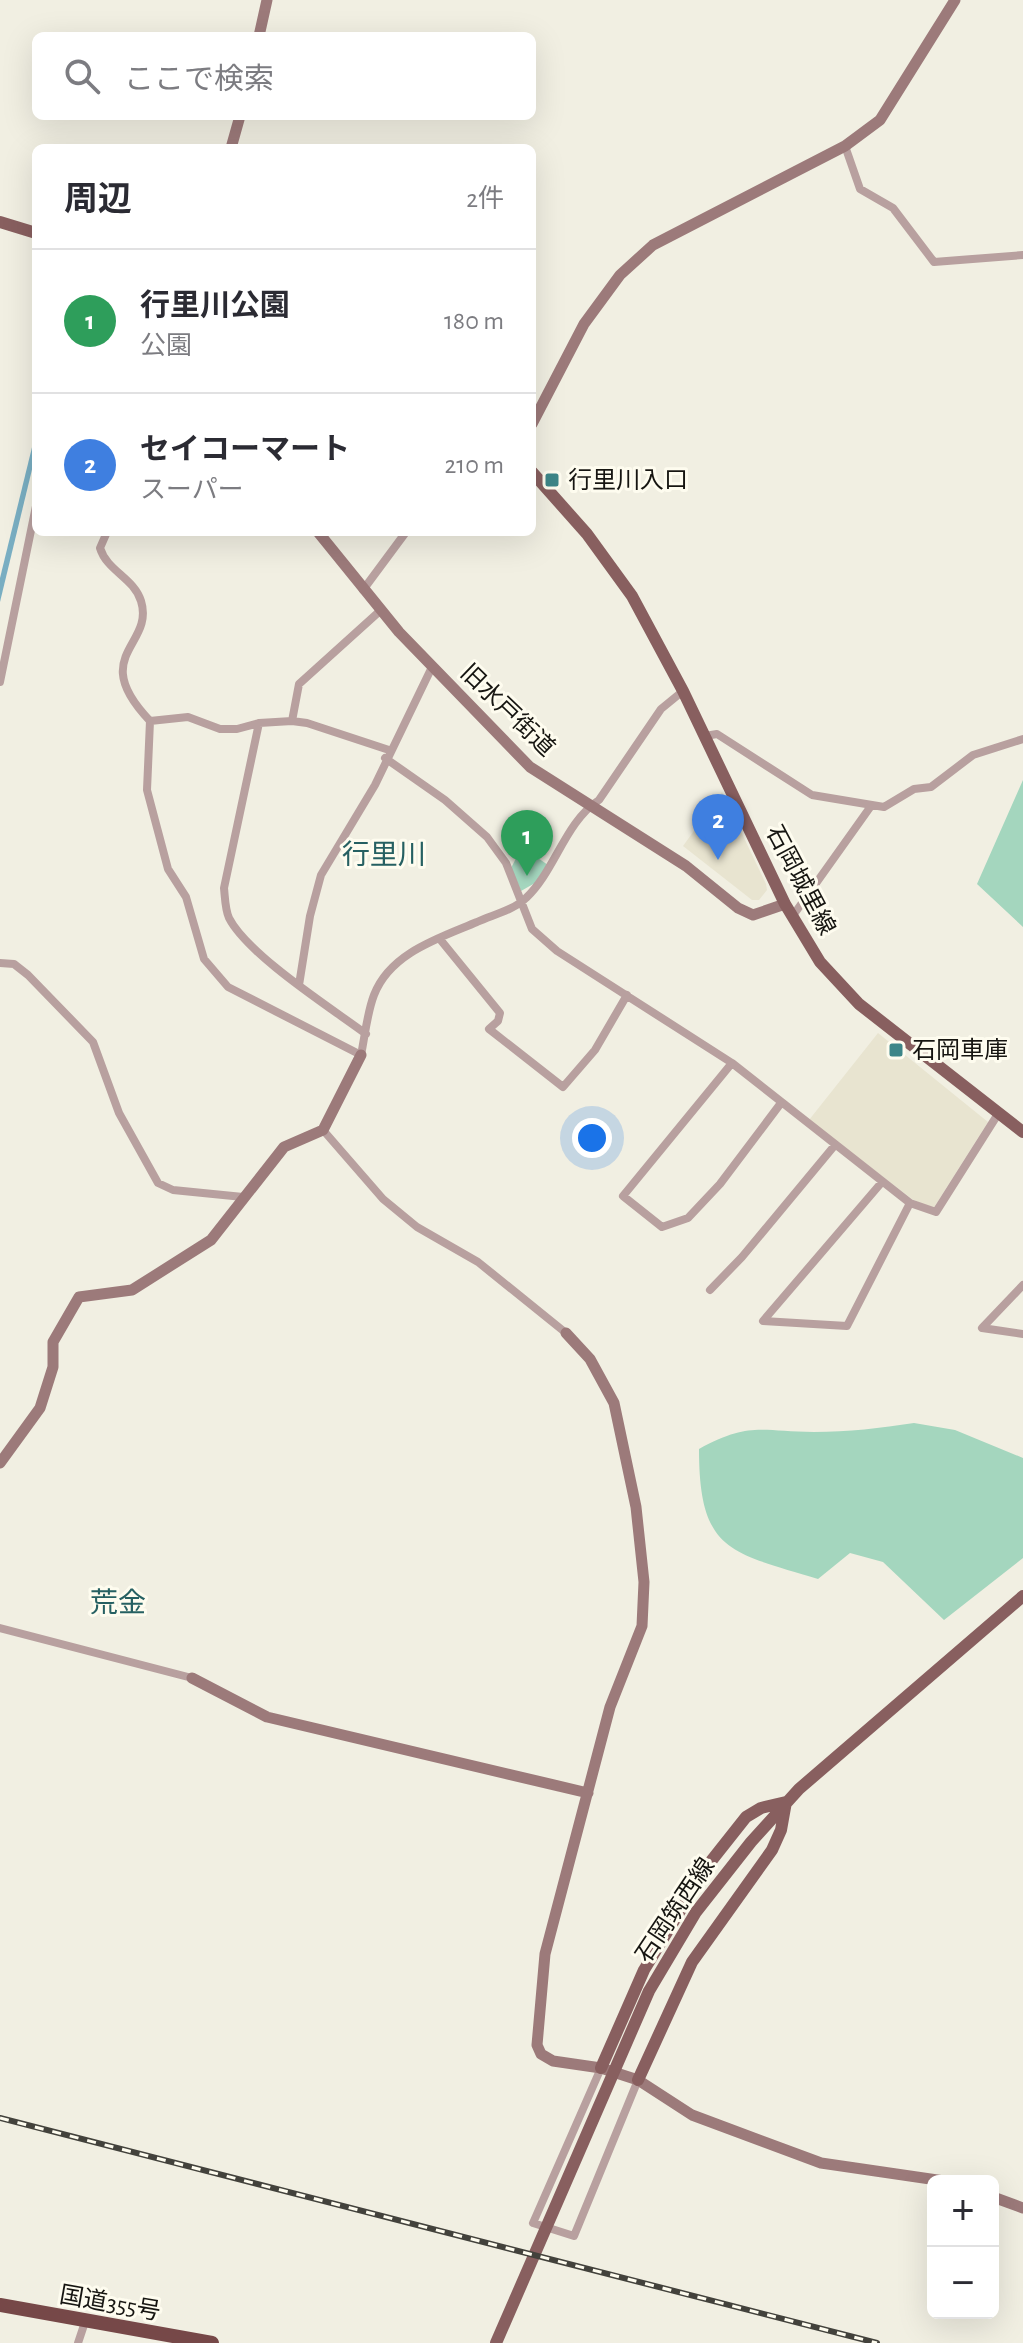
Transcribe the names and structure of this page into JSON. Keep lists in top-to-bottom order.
{
  "streets": {
    "highway": ["国道355号"],
    "main road": ["石岡城里線", "石岡筑西線"],
    "street": ["旧水戸街道"]
  },
  "crossings": [
    ["旧水戸街道", "石岡城里線"]
  ],
  "districts": ["行里川", "荒金"],
  "places": {
    "transit": ["行里川入口", "石岡車庫"]
  },
  "page": {
    "search": "ここで検索",
    "heading": ["周辺", "2件"],
    "list": [
      {
        "mark": "1",
        "name": "行里川公園",
        "note": "公園",
        "value": "180 m"
      },
      {
        "mark": "2",
        "name": "セイコーマート",
        "note": "スーパー",
        "value": "210 m"
      }
    ],
    "pins": ["2", "1"],
    "map_buttons": ["+", "−"]
  }
}
